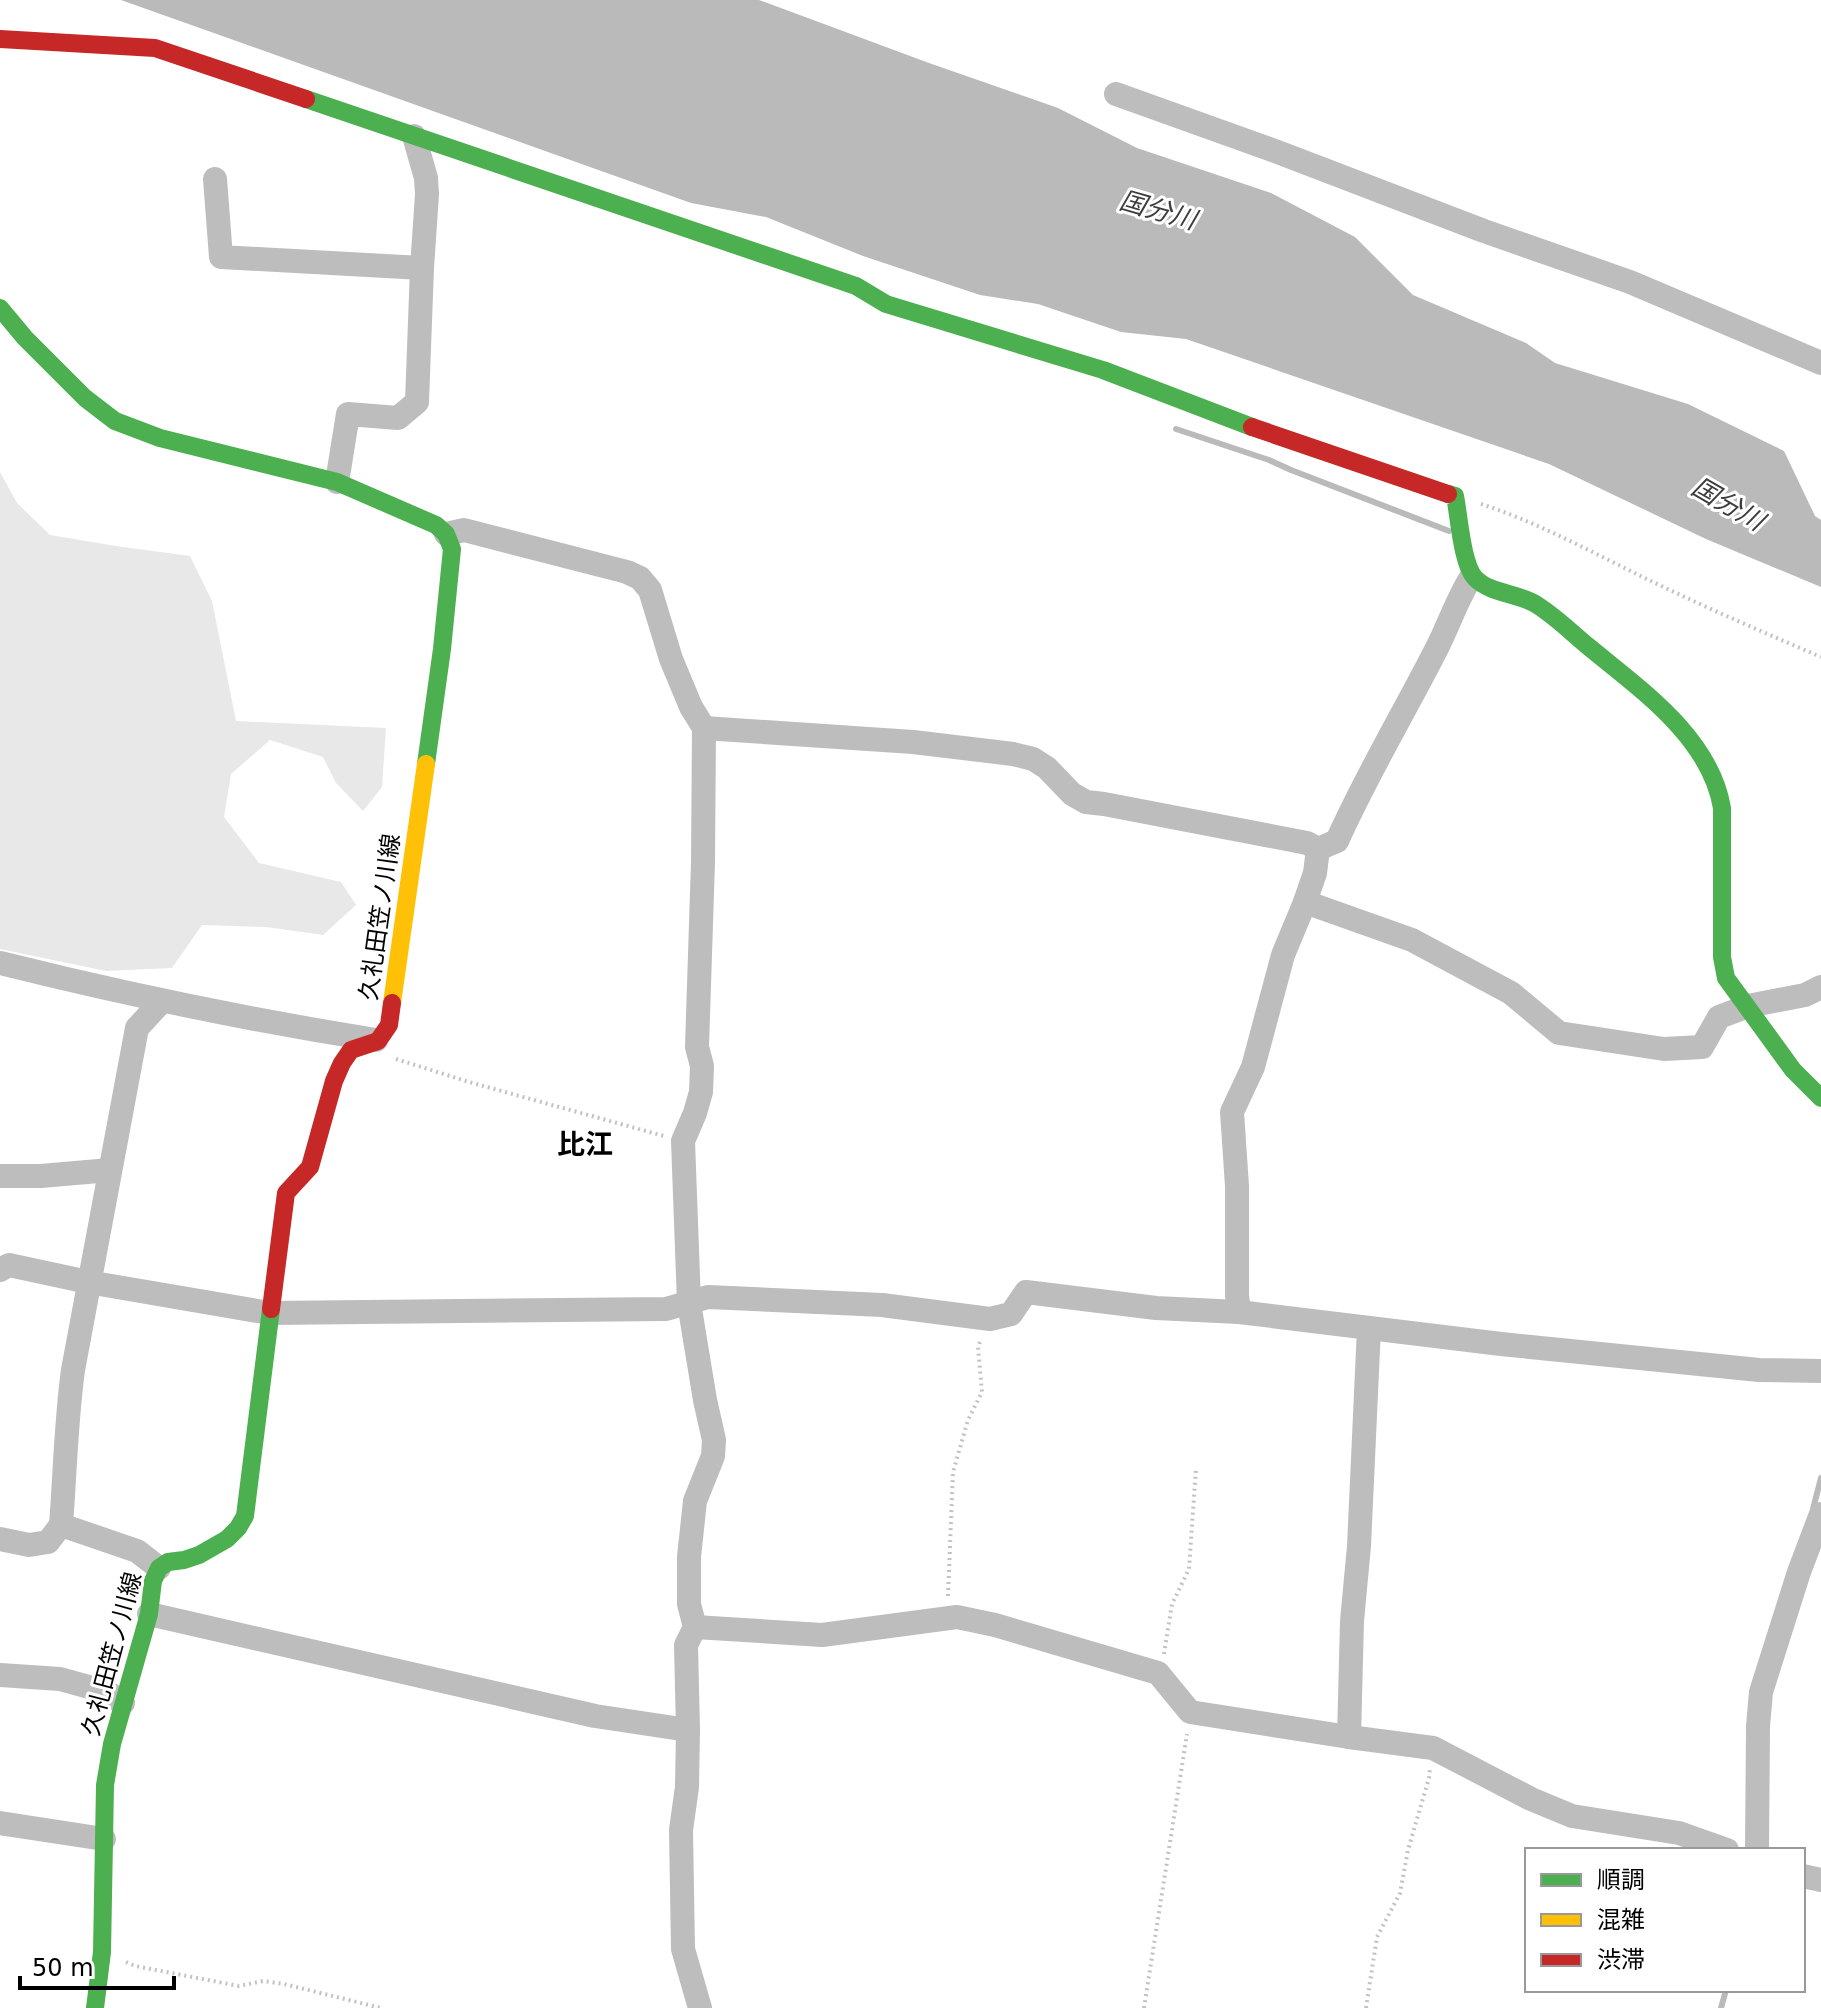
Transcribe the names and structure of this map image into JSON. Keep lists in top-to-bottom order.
{
  "streets": {
    "street": ["久礼田笠ノ川線"]
  },
  "districts": ["比江"],
  "water": ["国分川"],
  "legend": ["順調", "混雑", "渋滞"],
  "scale_bar": "50 m"
}
